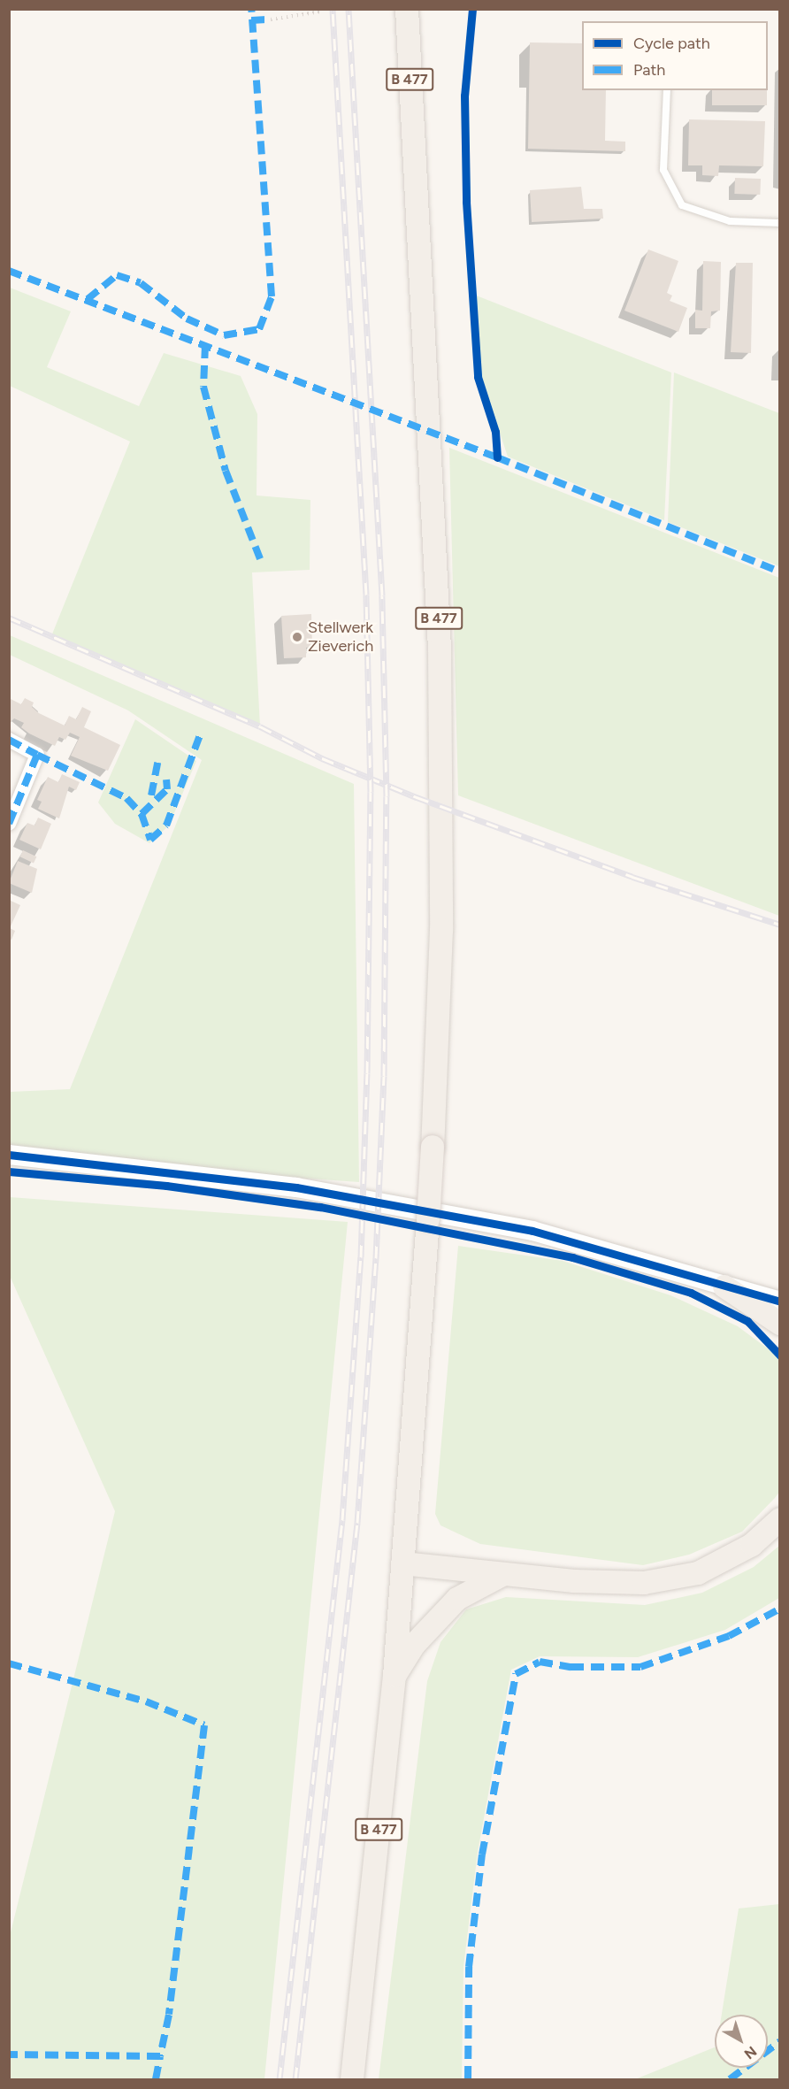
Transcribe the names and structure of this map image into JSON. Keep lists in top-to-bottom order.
{
  "streets": {
    "main road": ["B 477"]
  },
  "places": ["Stellwerk Zieverich"],
  "legend": ["Cycle path", "Path"],
  "north": "bottom right"
}
